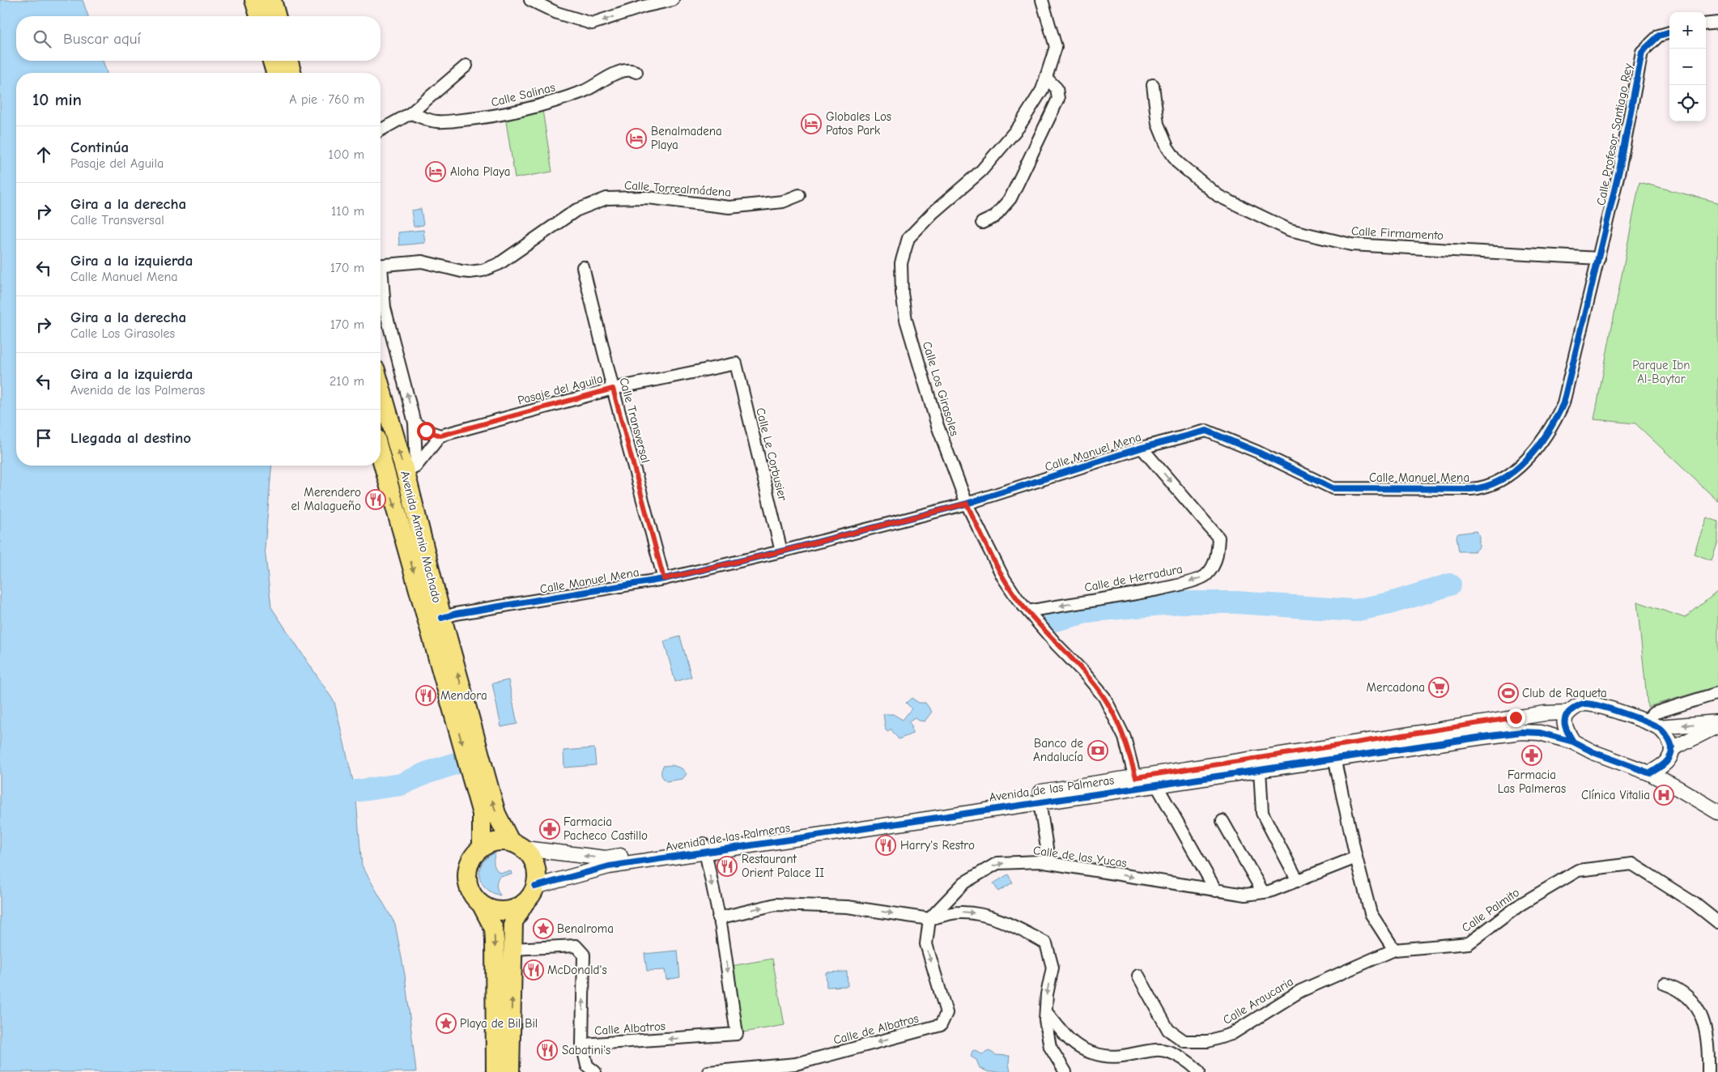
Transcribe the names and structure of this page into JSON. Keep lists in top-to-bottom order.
{
  "streets": {
    "main road": ["Avenida Antonio Machado"],
    "street": [
      "Calle Salinas",
      "Calle Profesor Santiago Rey",
      "Calle Torrealmádena",
      "Calle Firmamento",
      "Calle Los Girasoles",
      "Pasaje del Aguila",
      "Calle Transversal",
      "Calle Manuel Mena",
      "Calle Le Corbusier",
      "Calle de Herradura",
      "Avenida de las Palmeras",
      "Calle de las Yucas",
      "Calle Palmito",
      "Calle Araucaria",
      "Calle Albatros",
      "Calle de Albatros"
    ]
  },
  "crossings": [
    ["Calle Profesor Santiago Rey", "Calle Firmamento"],
    ["Calle Profesor Santiago Rey", "Calle Manuel Mena"],
    ["Calle Firmamento", "Calle Manuel Mena"],
    ["Calle Los Girasoles", "Calle Manuel Mena"],
    ["Calle Los Girasoles", "Calle de Herradura"],
    ["Calle Los Girasoles", "Avenida de las Palmeras"],
    ["Pasaje del Aguila", "Calle Transversal"],
    ["Pasaje del Aguila", "Calle Le Corbusier"],
    ["Calle Transversal", "Calle Manuel Mena"],
    ["Calle Manuel Mena", "Calle Le Corbusier"],
    ["Calle Manuel Mena", "Avenida Antonio Machado"],
    ["Calle Manuel Mena", "Calle de Herradura"],
    ["Avenida Antonio Machado", "Avenida de las Palmeras"],
    ["Avenida de las Palmeras", "Calle Albatros"],
    ["Calle de las Yucas", "Calle de Albatros"],
    ["Calle Palmito", "Calle Araucaria"]
  ],
  "one_way": ["Calle de las Yucas"],
  "parks": ["Parque Ibn Al-Baytar"],
  "places": {
    "hotel": ["Globales Los Patos Park", "Benalmadena Playa", "Aloha Playa"],
    "restaurant": [
      "Merendero el Malagueño",
      "Mendora",
      "Harry's Restro",
      "Restaurant Orient Palace II",
      "McDonald's",
      "Sabatini's"
    ],
    "supermarket": ["Mercadona"],
    "sports": ["Club de Raqueta"],
    "bank": ["Banco de Andalucía"],
    "pharmacy": ["Farmacia Las Palmeras", "Farmacia Pacheco Castillo"],
    "hospital": ["Clínica Vitalia"],
    "place": ["Benalroma", "Playa de Bil Bil"]
  },
  "page": {
    "map_buttons": ["+", "−"],
    "search": "Buscar aquí",
    "heading": ["10 min", "A pie · 760 m"],
    "list": [
      ["Continúa", "Pasaje del Aguila", "100 m"],
      ["Gira a la derecha", "Calle Transversal", "110 m"],
      ["Gira a la izquierda", "Calle Manuel Mena", "170 m"],
      ["Gira a la derecha", "Calle Los Girasoles", "170 m"],
      ["Gira a la izquierda", "Avenida de las Palmeras", "210 m"],
      "Llegada al destino"
    ]
  }
}
